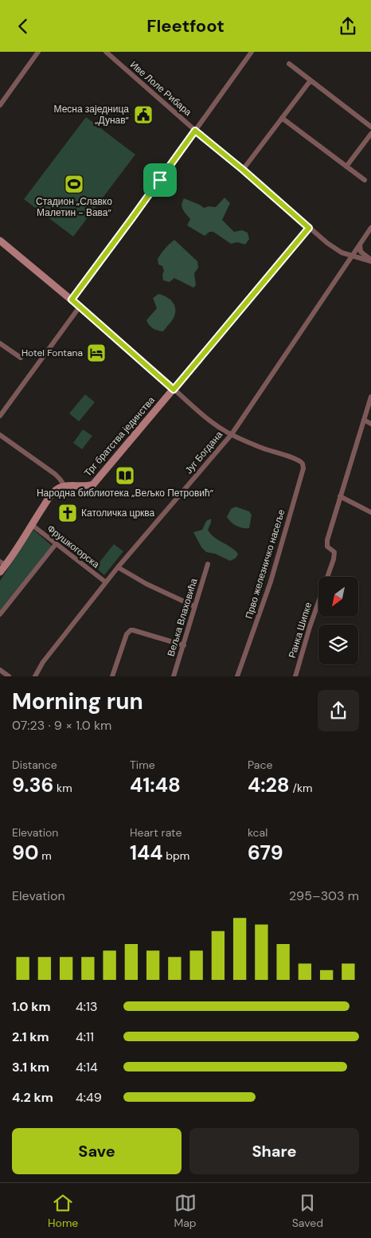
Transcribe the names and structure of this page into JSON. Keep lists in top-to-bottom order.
{
  "streets": {
    "street": [
      "Иве Лоле Рибара",
      "Трг братства јединства",
      "Југ Богдана",
      "Фрушкогорска",
      "Прво железничко насеље",
      "Вељка Влаховића",
      "Ранка Шипке"
    ]
  },
  "crossings": [
    ["Иве Лоле Рибара", "Југ Богдана"],
    ["Југ Богдана", "Фрушкогорска"],
    ["Југ Богдана", "Прво железничко насеље"]
  ],
  "places": {
    "public building": ["Месна заједница „Дунав”"],
    "sports": ["Стадион „Славко Малетин - Вава”"],
    "hotel": ["Hotel Fontana"],
    "library": ["Народна библиотека „Вељко Петровић”"],
    "church": ["Католичка црква"]
  },
  "north": "bottom left",
  "page": {
    "header": "Fleetfoot",
    "heading": ["Morning run", "07:23 · 9 × 1.0 km"],
    "stats": [
      ["Distance", "9.36 km"],
      ["Time", "41:48"],
      ["Pace", "4:28 /km"],
      ["Elevation", "90 m"],
      ["Heart rate", "144 bpm"],
      ["kcal", "679"]
    ],
    "chart": ["Elevation", "295–303 m"],
    "list": [
      {
        "name": "1.0 km",
        "note": "4:13"
      },
      {
        "name": "2.1 km",
        "note": "4:11"
      },
      {
        "name": "3.1 km",
        "note": "4:14"
      },
      {
        "name": "4.2 km",
        "note": "4:49"
      }
    ],
    "buttons": ["Save", "Share"],
    "tabs": ["Home", "Map", "Saved"]
  }
}
